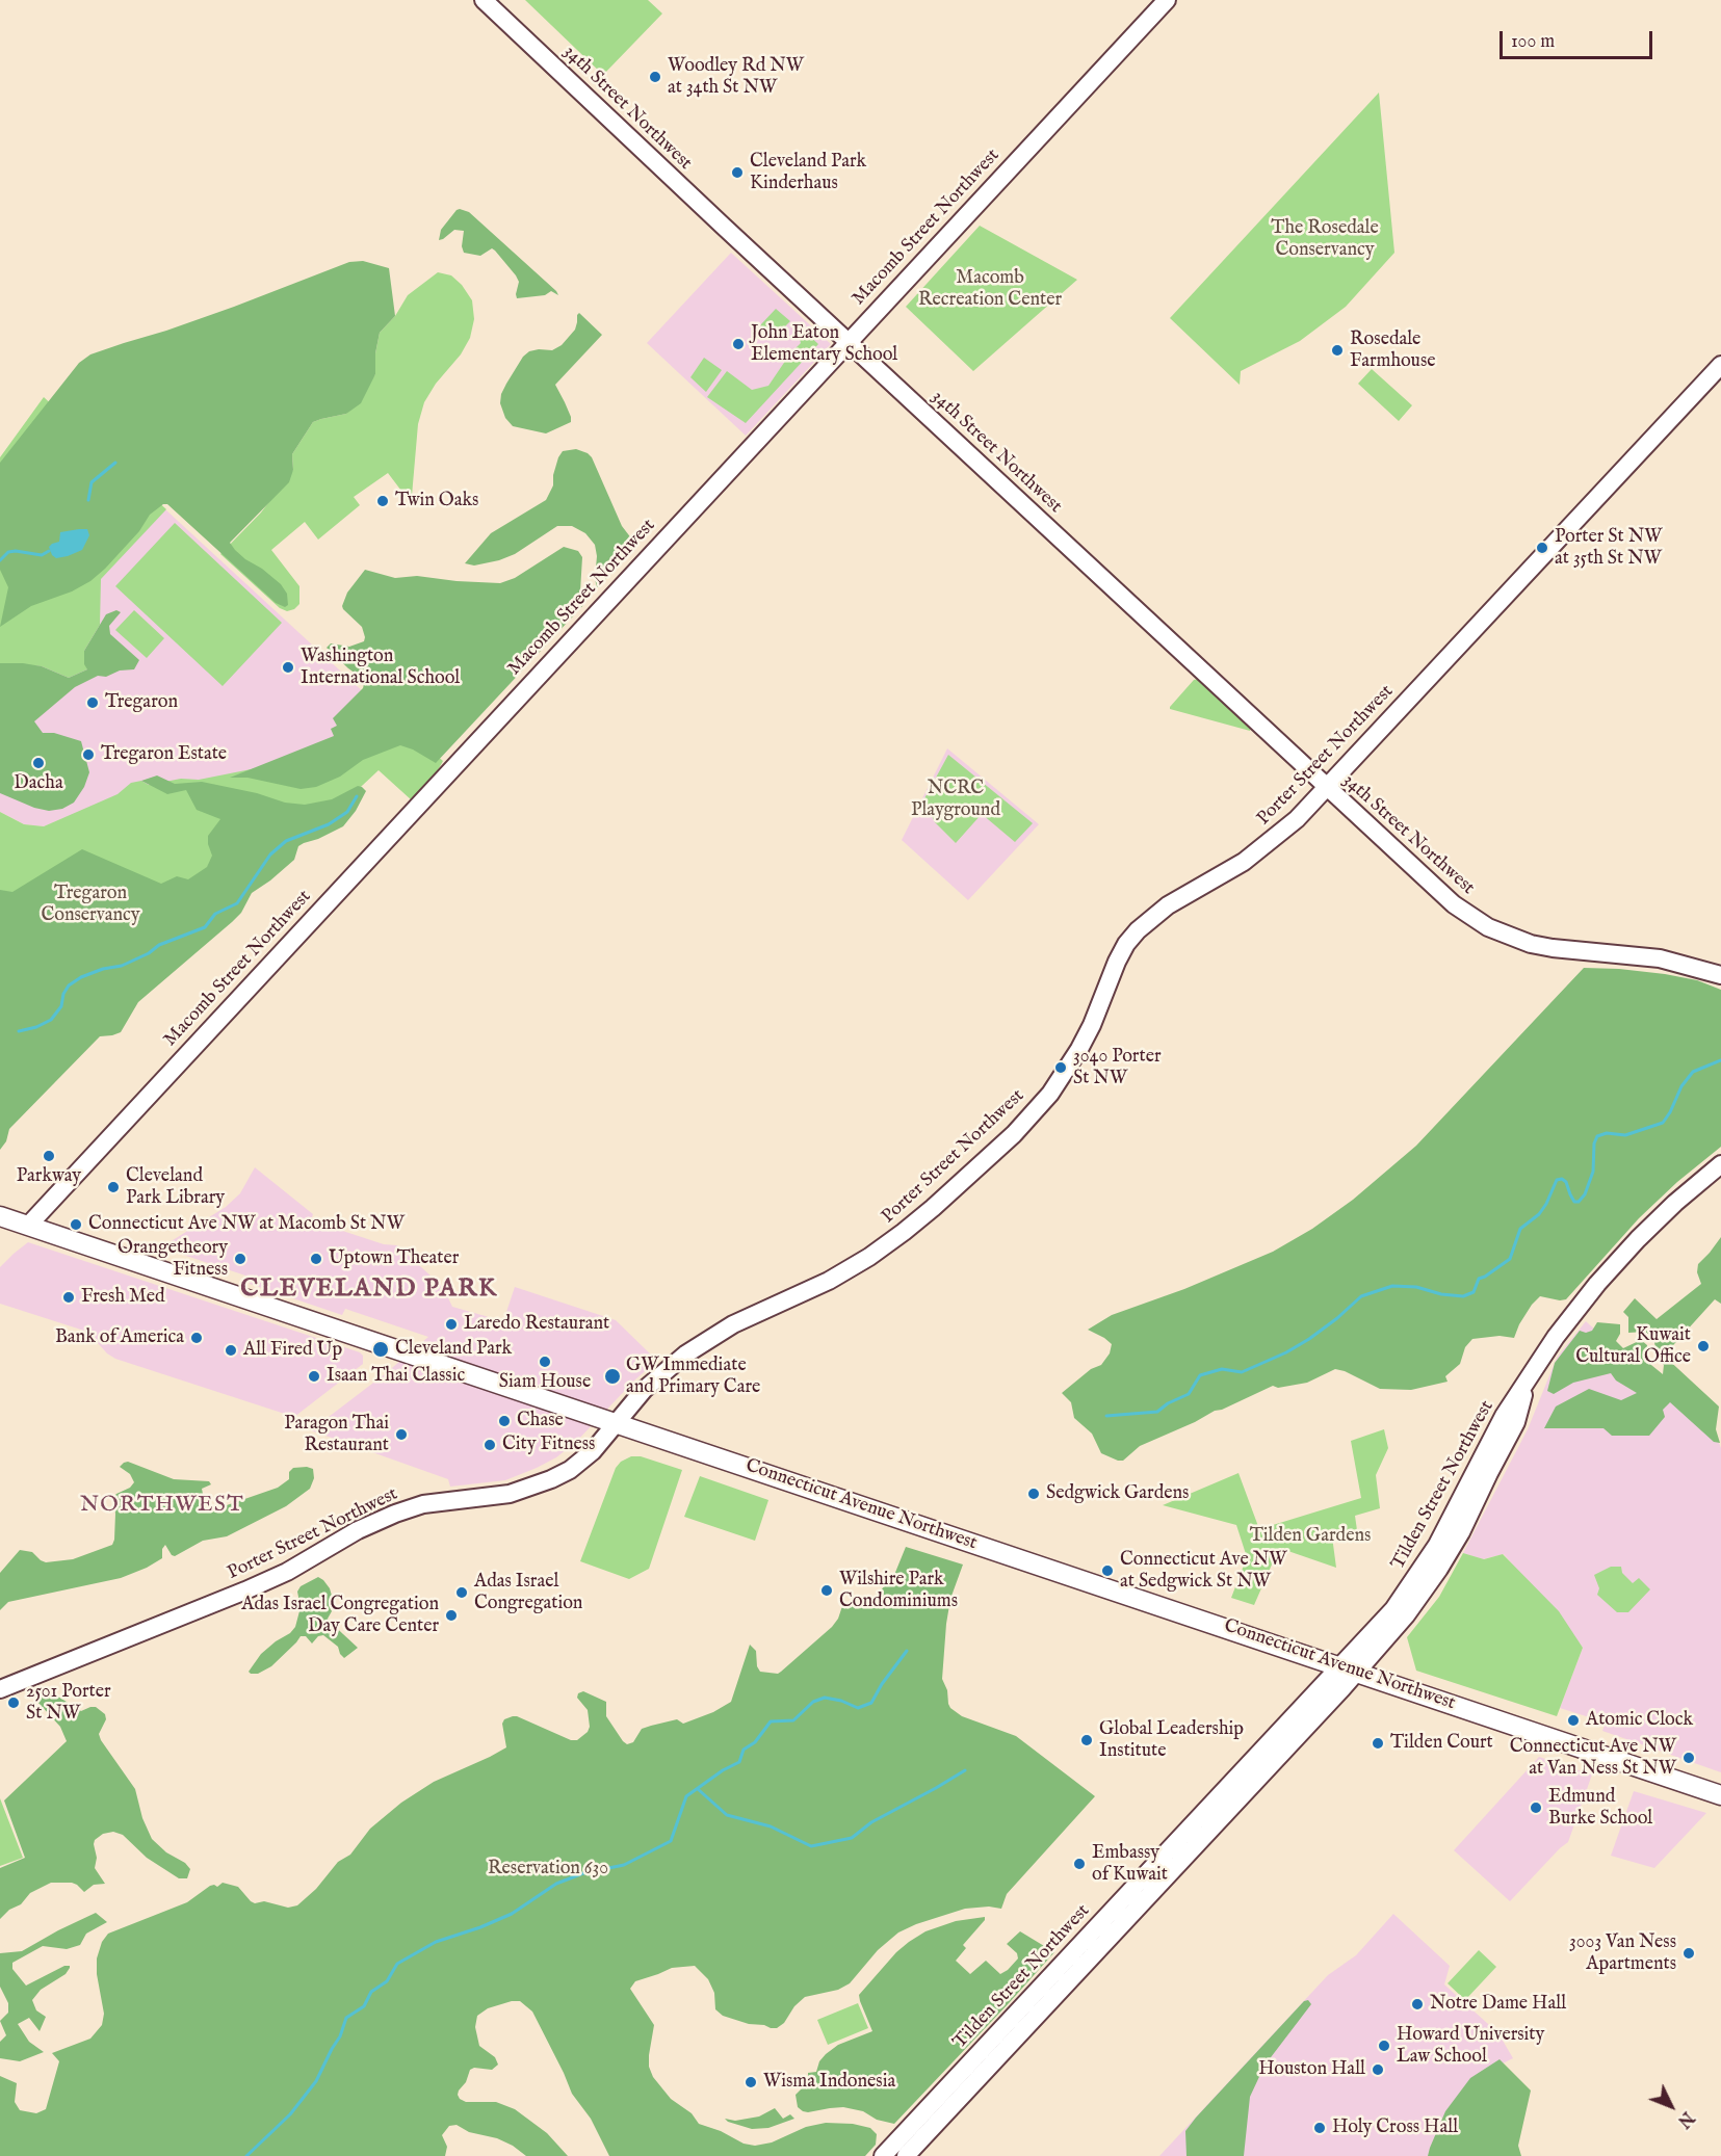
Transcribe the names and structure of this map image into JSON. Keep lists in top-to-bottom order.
{
  "streets": {
    "main road": ["Connecticut Avenue Northwest"],
    "street": [
      "34th Street Northwest",
      "Macomb Street Northwest",
      "Porter Street Northwest",
      "Tilden Street Northwest"
    ]
  },
  "crossings": [
    ["34th Street Northwest", "Macomb Street Northwest"],
    ["34th Street Northwest", "Porter Street Northwest"],
    ["Macomb Street Northwest", "Connecticut Avenue Northwest"],
    ["Porter Street Northwest", "Connecticut Avenue Northwest"],
    ["Tilden Street Northwest", "Connecticut Avenue Northwest"]
  ],
  "districts": ["CLEVELAND PARK", "NORTHWEST"],
  "parks": [
    "The Rosedale Conservancy",
    "Macomb Recreation Center",
    "NCRC Playground",
    "Tregaron Conservancy",
    "Tilden Gardens",
    "Reservation 630"
  ],
  "places": [
    "Woodley Rd NW at 34th St NW",
    "Cleveland Park Kinderhaus",
    "John Eaton Elementary School",
    "Rosedale Farmhouse",
    "Twin Oaks",
    "Porter St NW at 35th St NW",
    "Washington International School",
    "Tregaron",
    "Tregaron Estate",
    "Dacha",
    "3040 Porter St NW",
    "Parkway",
    "Cleveland Park Library",
    "Connecticut Ave NW at Macomb St NW",
    "Orangetheory Fitness",
    "Uptown Theater",
    "Fresh Med",
    "Laredo Restaurant",
    "Bank of America",
    "Kuwait Cultural Office",
    "Cleveland Park",
    "All Fired Up",
    "Siam House",
    "Isaan Thai Classic",
    "GW Immediate and Primary Care",
    "Chase",
    "Paragon Thai Restaurant",
    "City Fitness",
    "Sedgwick Gardens",
    "Connecticut Ave NW at Sedgwick St NW",
    "Wilshire Park Condominiums",
    "Adas Israel Congregation",
    "Adas Israel Congregation Day Care Center",
    "2501 Porter St NW",
    "Atomic Clock",
    "Global Leadership Institute",
    "Tilden Court",
    "Connecticut Ave NW at Van Ness St NW",
    "Edmund Burke School",
    "Embassy of Kuwait",
    "3003 Van Ness Apartments",
    "Notre Dame Hall",
    "Howard University Law School",
    "Houston Hall",
    "Wisma Indonesia",
    "Holy Cross Hall"
  ],
  "scale_bar": "100 m",
  "north": "bottom right"
}
